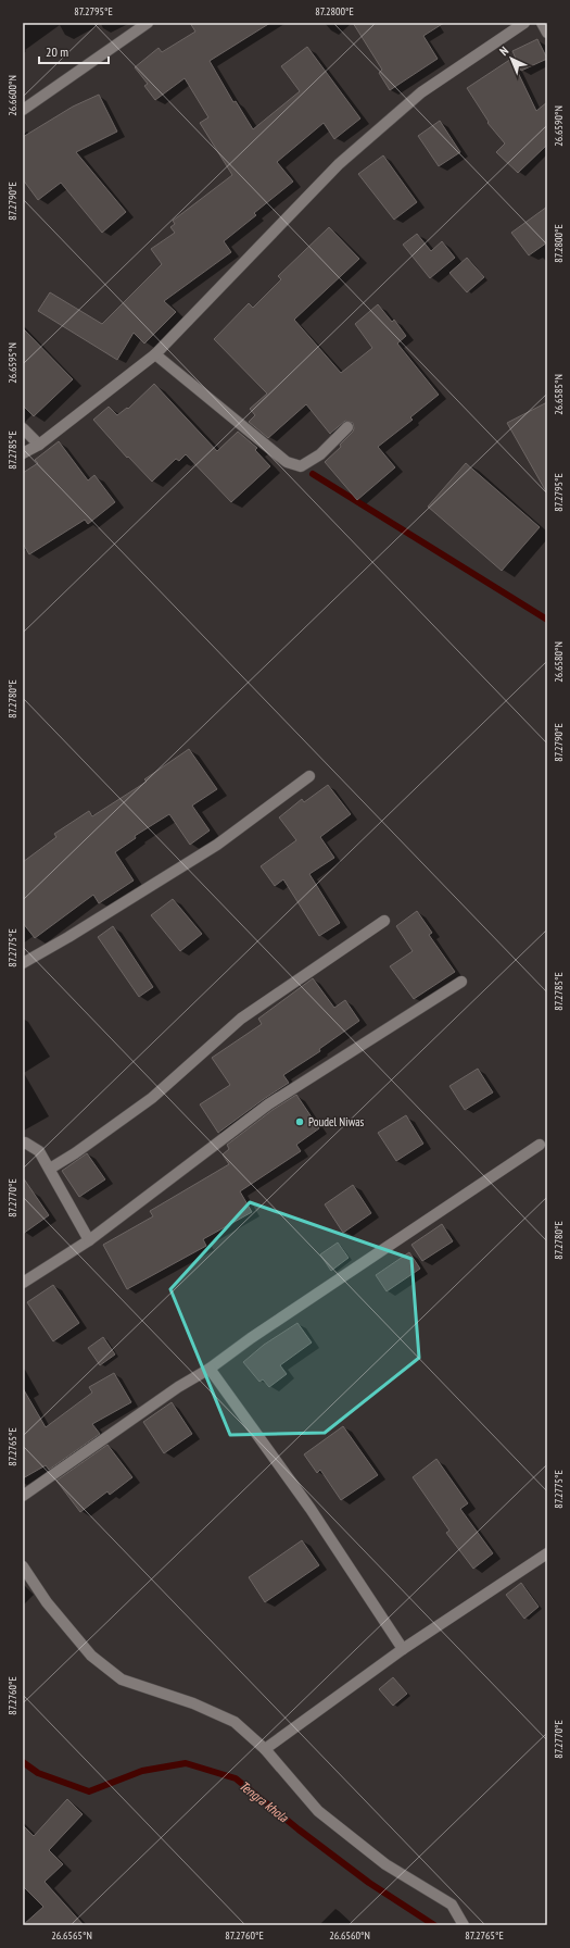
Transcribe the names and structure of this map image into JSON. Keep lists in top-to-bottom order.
{
  "water": ["Tengra khola"],
  "places": ["Poudel Niwas"],
  "scale_bar": "20 m",
  "north": "top left",
  "coordinates": [
    "87.2795°E",
    "87.2800°E",
    "26.6600°N",
    "26.6590°N",
    "87.2790°E",
    "26.6595°N",
    "26.6585°N",
    "87.2785°E",
    "26.6580°N",
    "87.2780°E",
    "87.2775°E",
    "87.2770°E",
    "87.2765°E",
    "87.2760°E",
    "26.6565°N",
    "26.6560°N"
  ]
}
